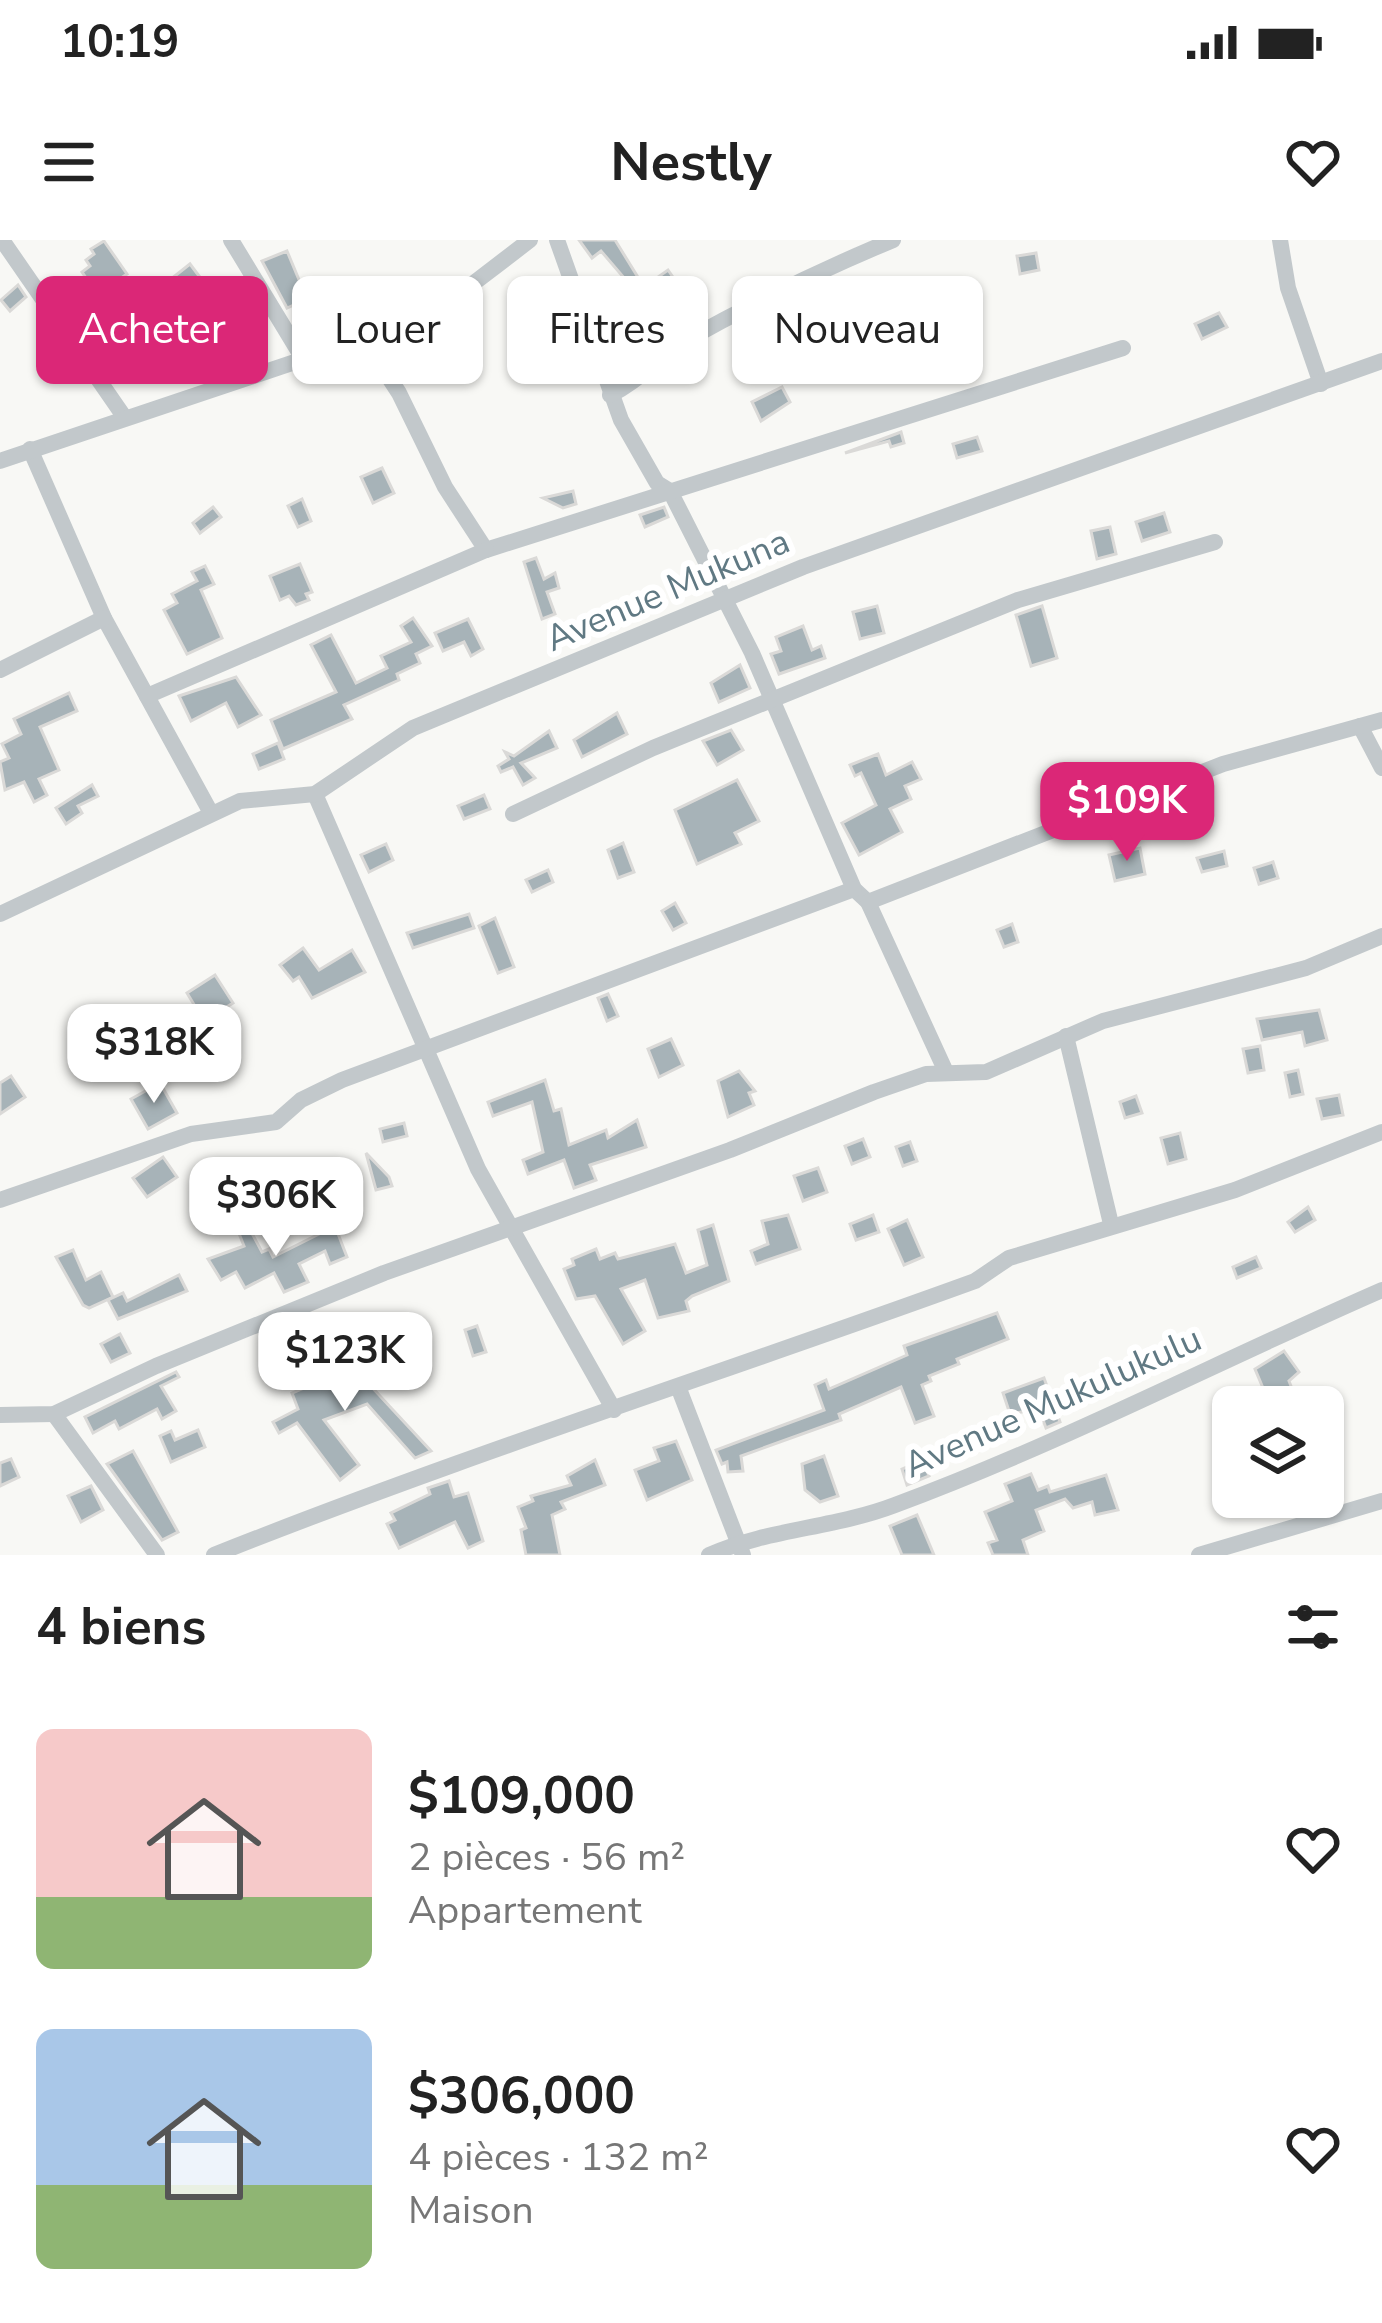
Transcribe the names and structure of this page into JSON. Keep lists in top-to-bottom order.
{
  "streets": {
    "street": ["Avenue Mukuna", "Avenue Mukulukulu"]
  },
  "page": {
    "status": "10:19",
    "header": "Nestly",
    "chip": [
      "Acheter",
      "Louer",
      "Filtres",
      "Nouveau"
    ],
    "price": [
      "$109K",
      "$318K",
      "$306K",
      "$123K"
    ],
    "heading": "4 biens",
    "list": [
      {
        "name": "$109,000",
        "note": "2 pièces · 56 m² · Appartement"
      },
      {
        "name": "$306,000",
        "note": "4 pièces · 132 m² · Maison"
      }
    ]
  }
}
